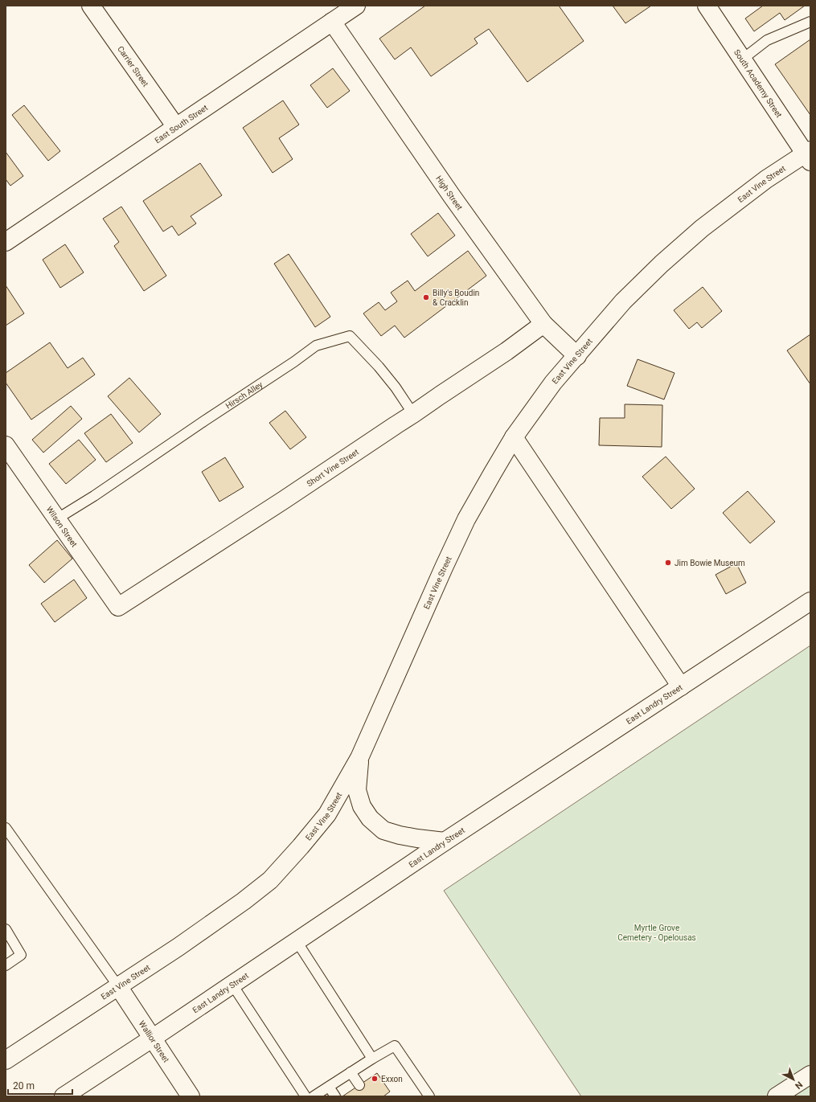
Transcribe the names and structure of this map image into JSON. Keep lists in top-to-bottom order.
{
  "streets": {
    "main road": [
      "Carrier Street",
      "South Academy Street",
      "East South Street",
      "East Vine Street",
      "High Street",
      "Short Vine Street",
      "Wilson Street",
      "East Landry Street",
      "Wallior Street"
    ],
    "lane": ["Hirsch Alley"]
  },
  "crossings": [
    ["Carrier Street", "East South Street"],
    ["South Academy Street", "East Vine Street"],
    ["East South Street", "High Street"],
    ["East Vine Street", "High Street"],
    ["East Vine Street", "Wallior Street"],
    ["High Street", "Short Vine Street"],
    ["Hirsch Alley", "Short Vine Street"],
    ["Hirsch Alley", "Wilson Street"],
    ["Short Vine Street", "Wilson Street"],
    ["East Landry Street", "Wallior Street"]
  ],
  "parks": ["Myrtle Grove Cemetery - Opelousas"],
  "places": ["Billy's Boudin & Cracklin", "Jim Bowie Museum", "Exxon"],
  "scale_bar": "20 m",
  "north": "bottom right"
}
